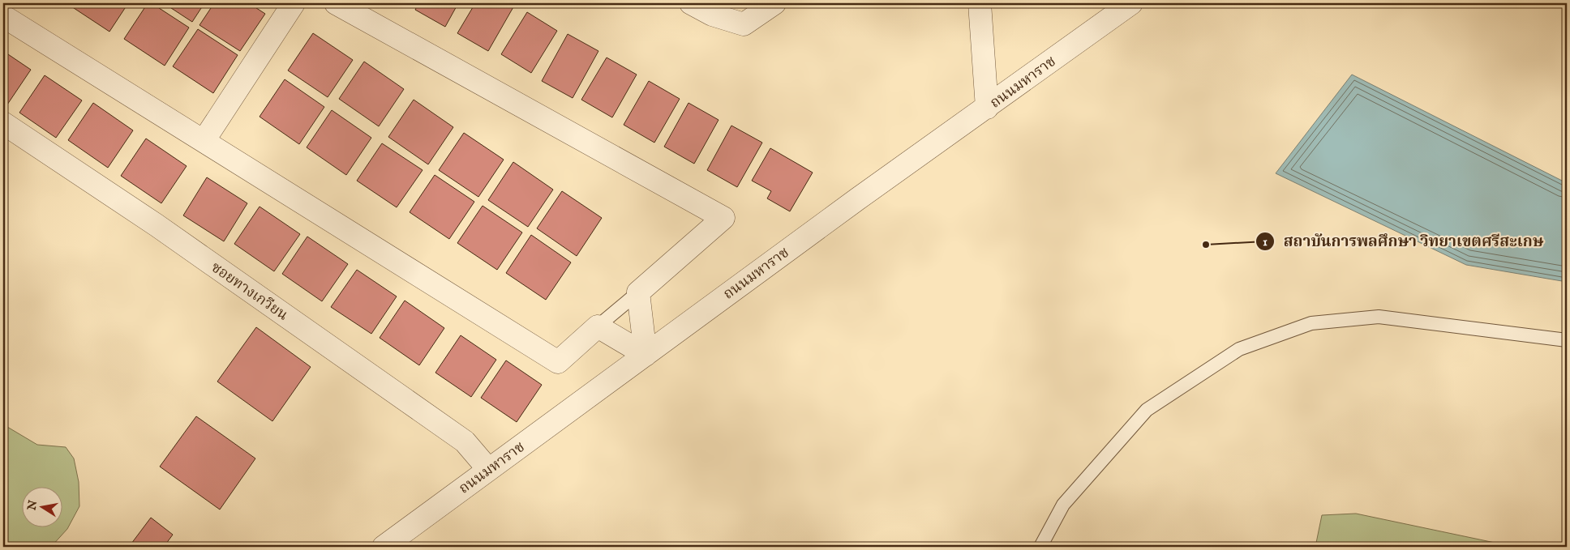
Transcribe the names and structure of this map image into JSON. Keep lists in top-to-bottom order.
{
  "streets": {
    "street": ["ถนนมหาราช", "ซอยทางเกวียน"]
  },
  "crossings": [
    ["ถนนมหาราช", "ซอยทางเกวียน"]
  ],
  "places": ["สถาบันการพลศึกษา วิทยาเขตศรีสะเกษ"],
  "north": "left"
}
